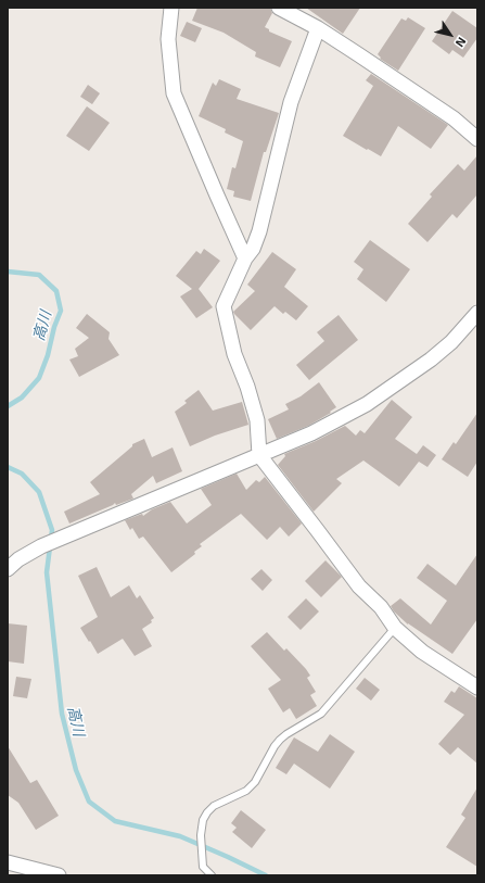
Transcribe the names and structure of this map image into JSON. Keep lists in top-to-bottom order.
{
  "water": ["高川"],
  "north": "bottom right"
}
